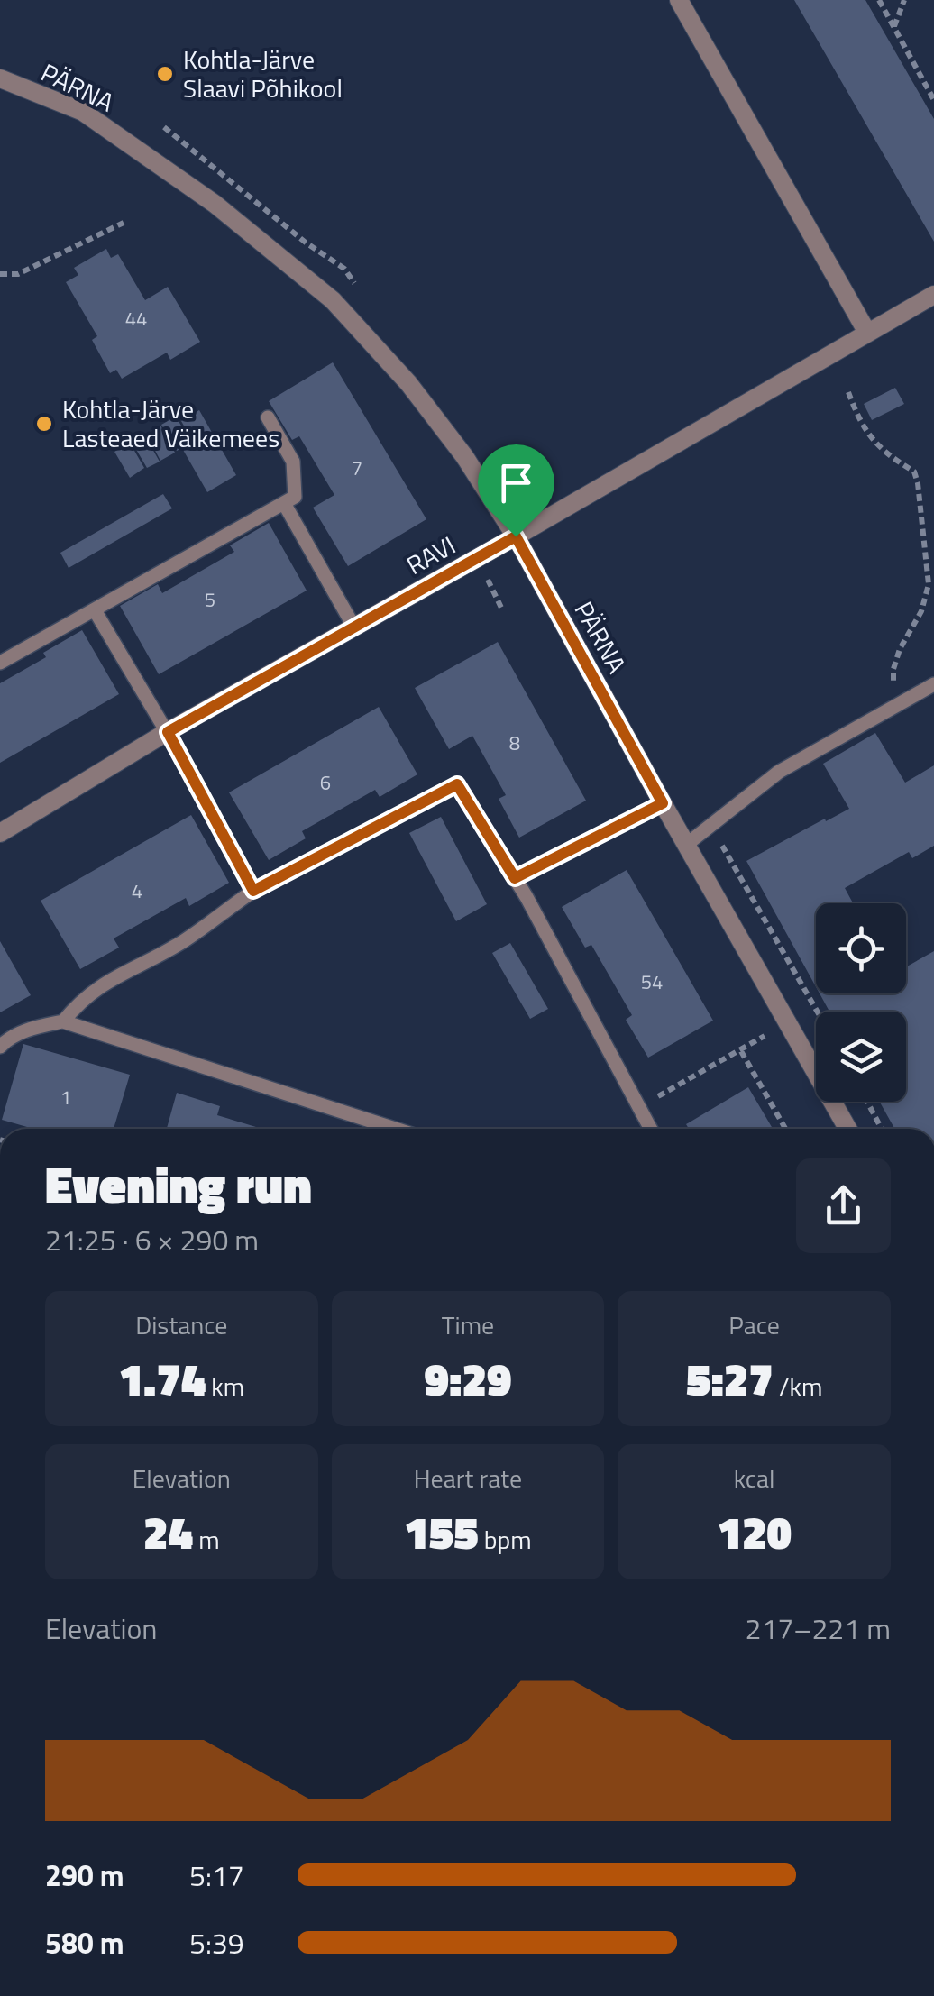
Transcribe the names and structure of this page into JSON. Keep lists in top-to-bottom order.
{
  "streets": {
    "street": ["PÄRNA", "RAVI"]
  },
  "crossings": [
    ["PÄRNA", "RAVI"]
  ],
  "places": ["Kohtla-Järve Slaavi Põhikool", "Kohtla-Järve Lasteaed Väikemees"],
  "house_numbers": [
    "44",
    "7",
    "5",
    "8",
    "6",
    "4",
    "54",
    "1"
  ],
  "page": {
    "heading": ["Evening run", "21:25 · 6 × 290 m"],
    "stats": [
      ["Distance", "1.74 km"],
      ["Time", "9:29"],
      ["Pace", "5:27 /km"],
      ["Elevation", "24 m"],
      ["Heart rate", "155 bpm"],
      ["kcal", "120"]
    ],
    "chart": ["Elevation", "217–221 m"],
    "list": [
      {
        "name": "290 m",
        "note": "5:17"
      },
      {
        "name": "580 m",
        "note": "5:39"
      }
    ]
  }
}
